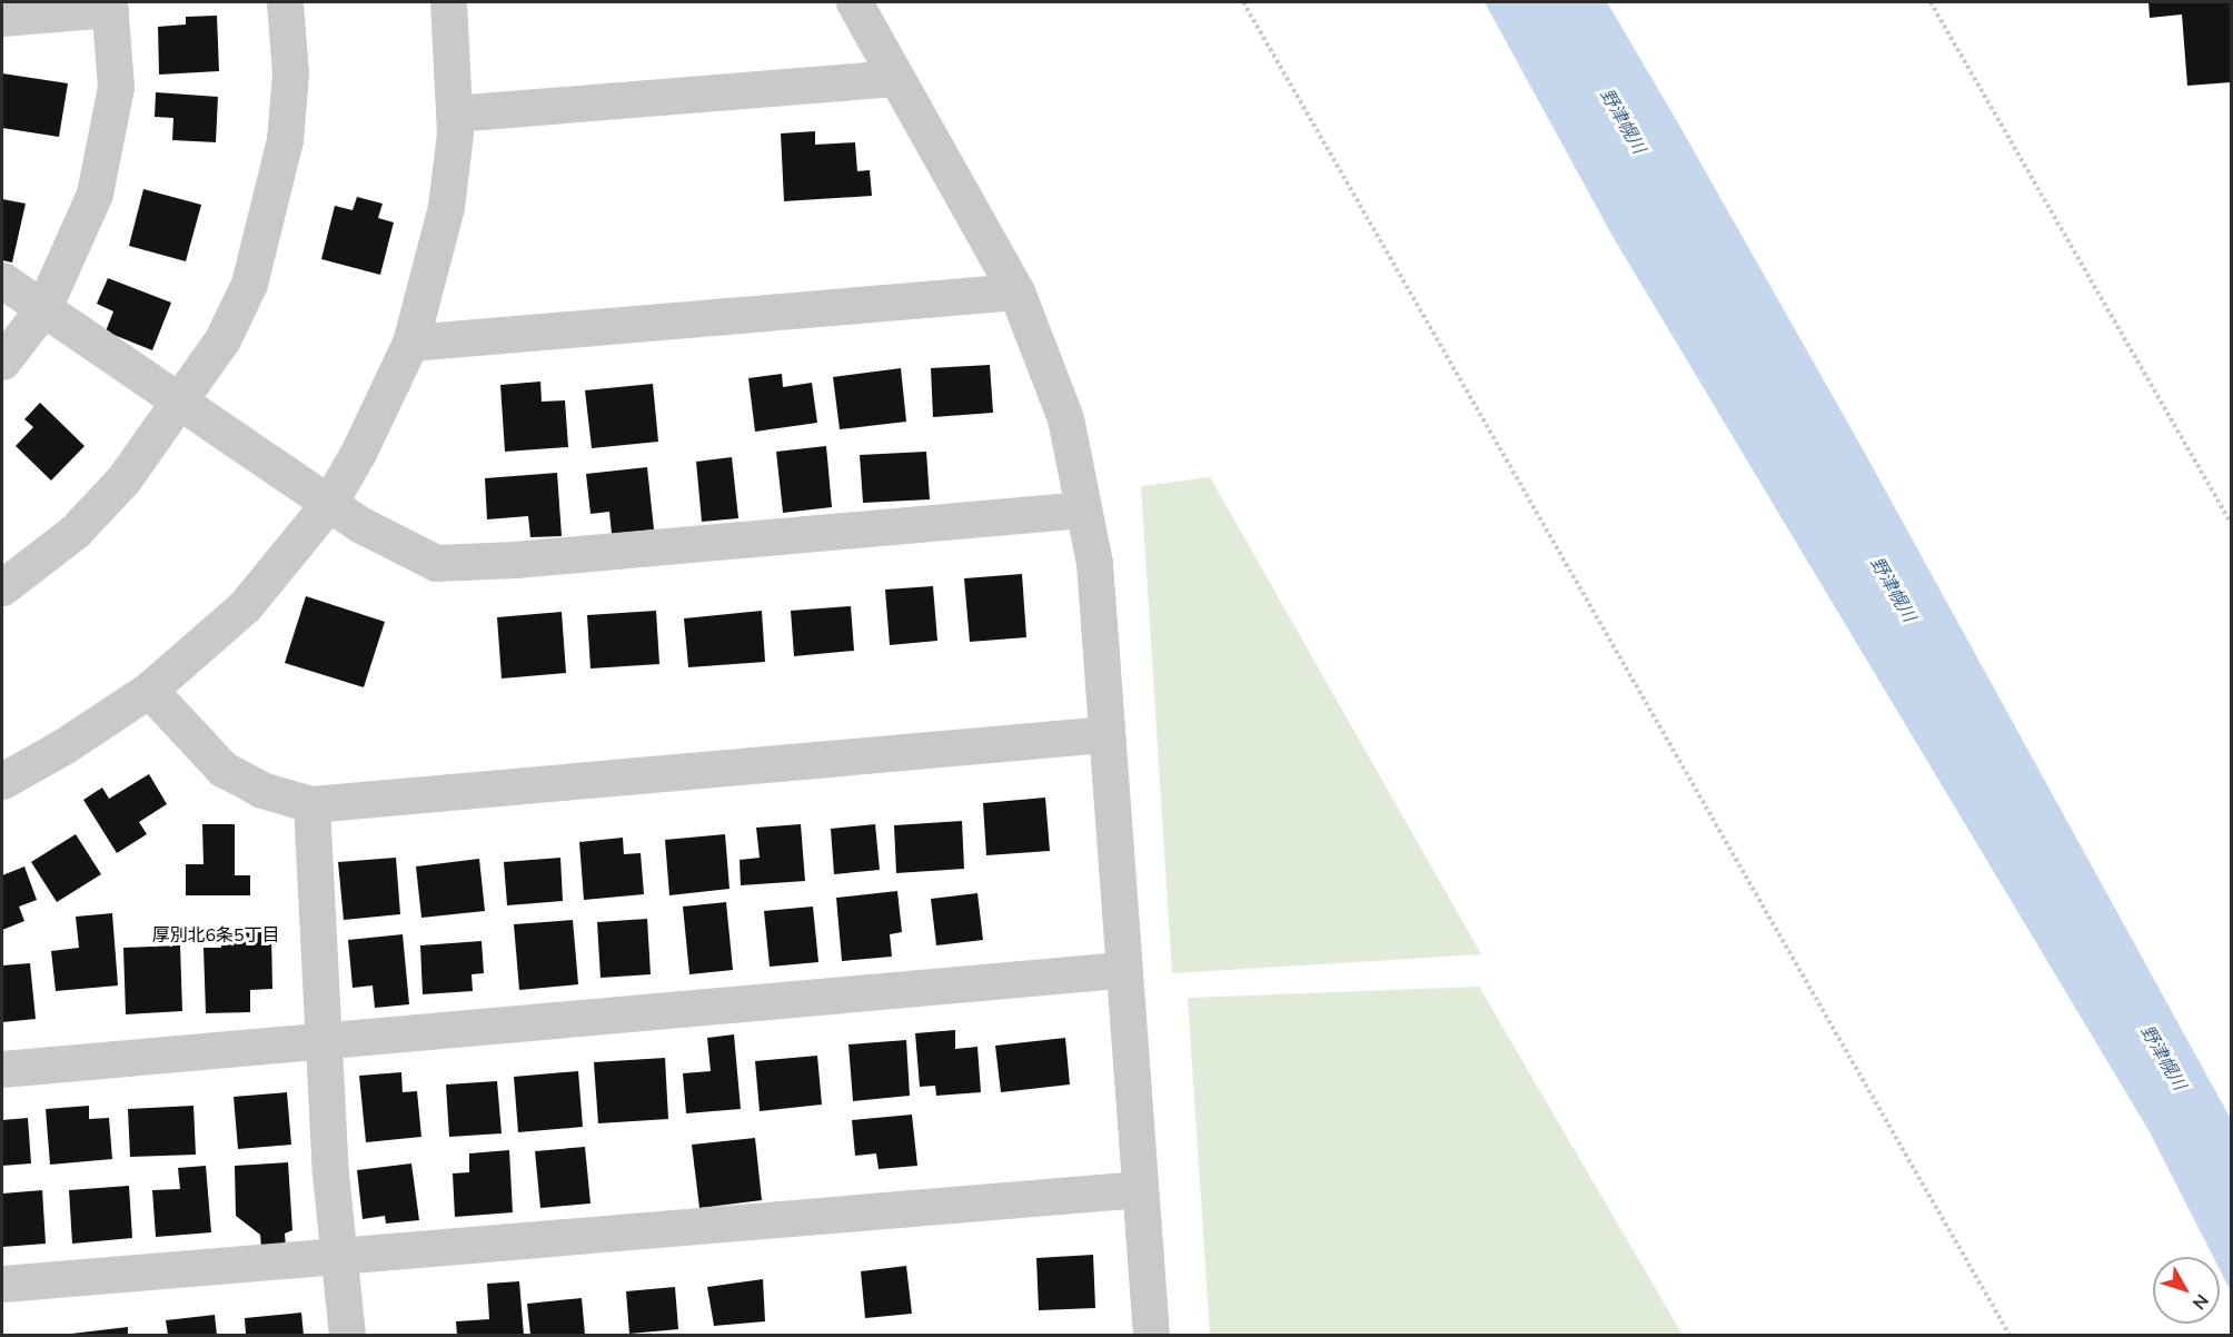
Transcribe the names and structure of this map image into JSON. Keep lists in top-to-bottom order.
{
  "districts": ["厚別北6条5丁目"],
  "water": ["野津幌川"],
  "north": "bottom right"
}
